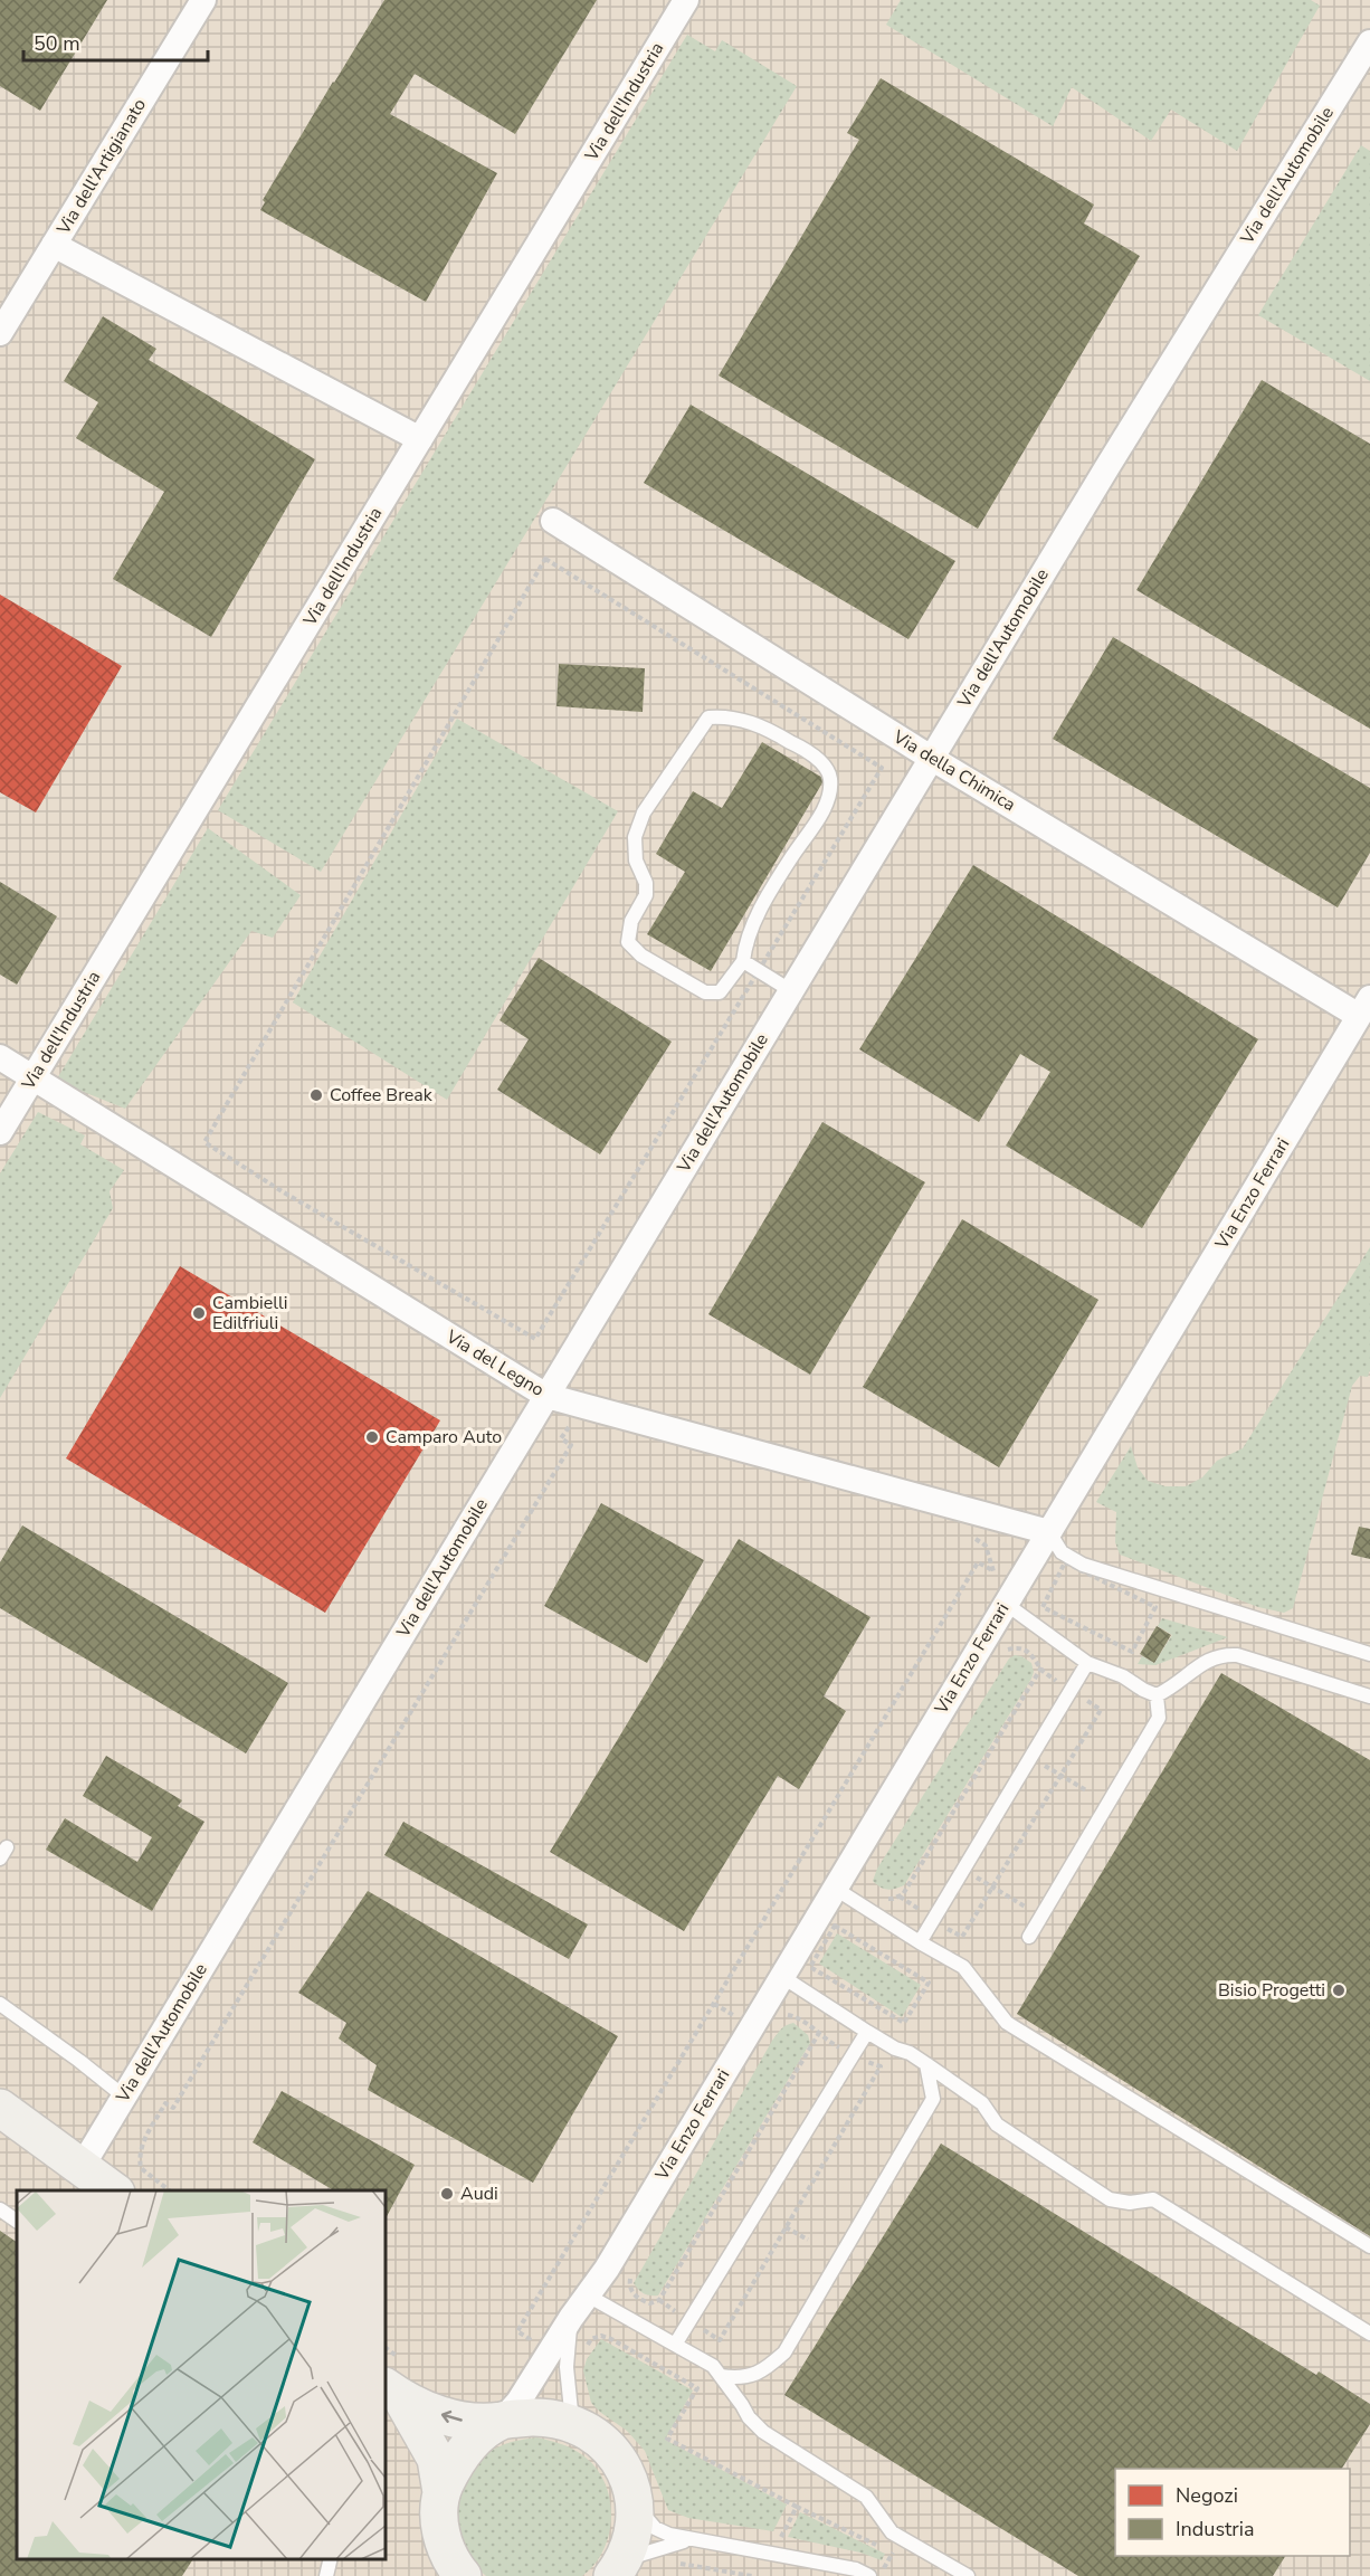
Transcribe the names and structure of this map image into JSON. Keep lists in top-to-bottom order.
{
  "streets": {
    "street": [
      "Via dell'Industria",
      "Via dell'Artigianato",
      "Via dell'Automobile",
      "Via della Chimica",
      "Via Enzo Ferrari",
      "Via del Legno"
    ]
  },
  "crossings": [
    ["Via dell'Industria", "Via del Legno"],
    ["Via dell'Automobile", "Via della Chimica"],
    ["Via dell'Automobile", "Via del Legno"],
    ["Via della Chimica", "Via Enzo Ferrari"],
    ["Via Enzo Ferrari", "Via del Legno"]
  ],
  "places": [
    "Coffee Break",
    "Cambielli Edilfriuli",
    "Camparo Auto",
    "Bisio Progetti",
    "Audi"
  ],
  "legend": ["Negozi", "Industria"],
  "scale_bar": "50 m"
}
